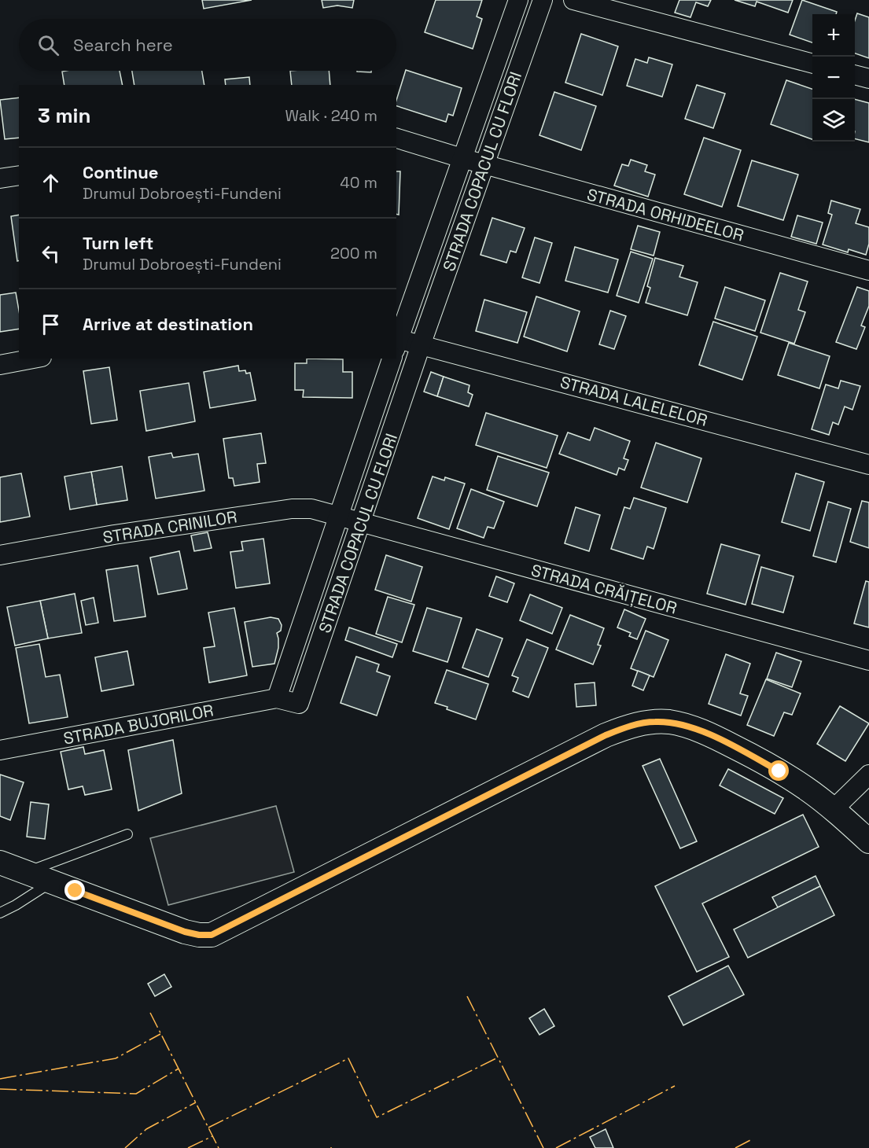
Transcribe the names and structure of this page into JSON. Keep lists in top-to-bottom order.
{
  "streets": {
    "street": [
      "STRADA COPACUL CU FLORI",
      "STRADA ORHIDEELOR",
      "STRADA LALELELOR",
      "STRADA CRINILOR",
      "STRADA CRĂIȚELOR",
      "STRADA BUJORILOR"
    ]
  },
  "crossings": [
    ["STRADA COPACUL CU FLORI", "STRADA ORHIDEELOR"],
    ["STRADA COPACUL CU FLORI", "STRADA LALELELOR"],
    ["STRADA COPACUL CU FLORI", "STRADA CRINILOR"],
    ["STRADA COPACUL CU FLORI", "STRADA CRĂIȚELOR"],
    ["STRADA COPACUL CU FLORI", "STRADA BUJORILOR"],
    ["STRADA CRINILOR", "STRADA CRĂIȚELOR"]
  ],
  "page": {
    "map_buttons": ["+", "−"],
    "search": "Search here",
    "heading": ["3 min", "Walk · 240 m"],
    "list": [
      ["Continue", "Drumul Dobroești-Fundeni", "40 m"],
      ["Turn left", "Drumul Dobroești-Fundeni", "200 m"],
      "Arrive at destination"
    ]
  }
}
